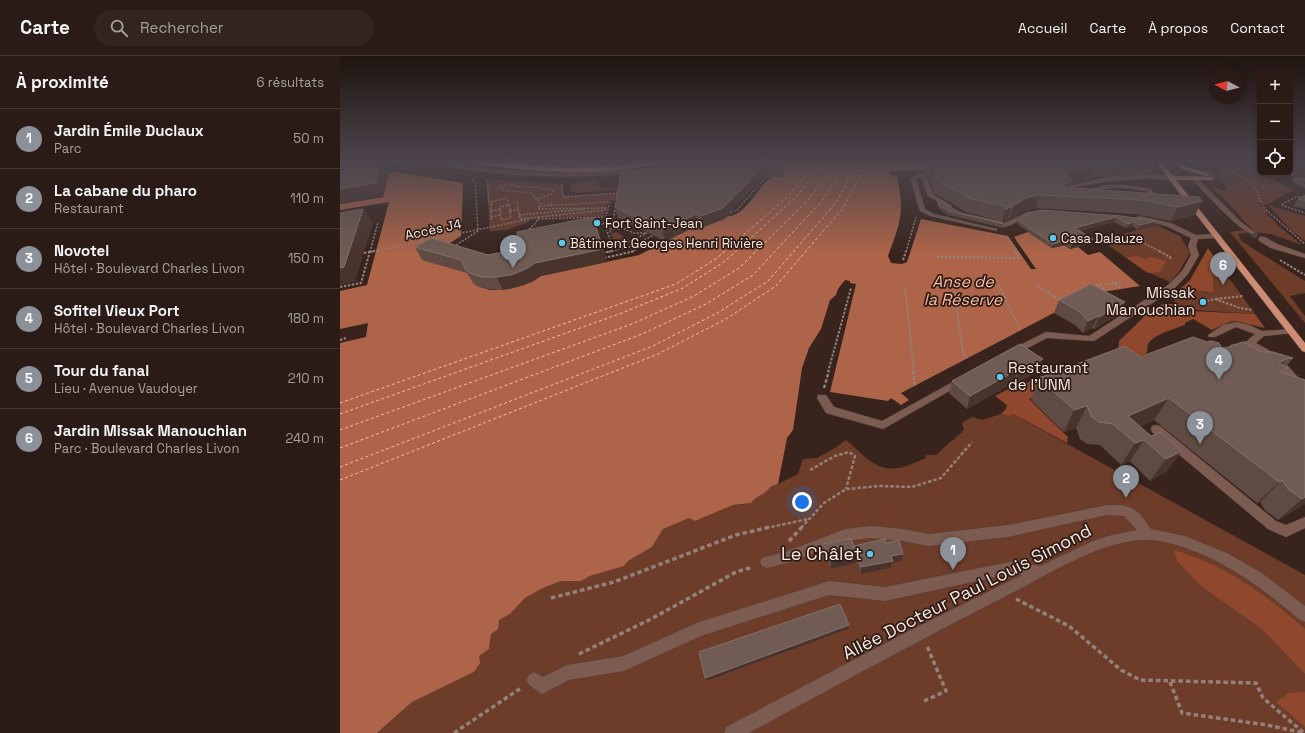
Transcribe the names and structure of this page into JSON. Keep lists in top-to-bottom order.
{
  "streets": {
    "street": ["Allée Docteur Paul Louis Simond"],
    "path": ["Accès J4"]
  },
  "water": ["Anse de la Réserve"],
  "places": [
    "Fort Saint-Jean",
    "Casa Dalauze",
    "Bâtiment Georges Henri Rivière",
    "Missak Manouchian",
    "Restaurant de l'UNM",
    "Le Châlet"
  ],
  "north": "left",
  "page": {
    "header": "Carte",
    "search": "Rechercher",
    "nav": [
      "Accueil",
      "Carte",
      "À propos",
      "Contact"
    ],
    "heading": ["À proximité", "6 résultats"],
    "map_buttons": ["+", "−"],
    "list": [
      {
        "mark": "1",
        "name": "Jardin Émile Duclaux",
        "note": "Parc",
        "value": "50 m"
      },
      {
        "mark": "2",
        "name": "La cabane du pharo",
        "note": "Restaurant",
        "value": "110 m"
      },
      {
        "mark": "3",
        "name": "Novotel",
        "note": "Hôtel · Boulevard Charles Livon",
        "value": "150 m"
      },
      {
        "mark": "4",
        "name": "Sofitel Vieux Port",
        "note": "Hôtel · Boulevard Charles Livon",
        "value": "180 m"
      },
      {
        "mark": "5",
        "name": "Tour du fanal",
        "note": "Lieu · Avenue Vaudoyer",
        "value": "210 m"
      },
      {
        "mark": "6",
        "name": "Jardin Missak Manouchian",
        "note": "Parc · Boulevard Charles Livon",
        "value": "240 m"
      }
    ],
    "pins": [
      "5",
      "6",
      "4",
      "3",
      "2",
      "1"
    ]
  }
}
